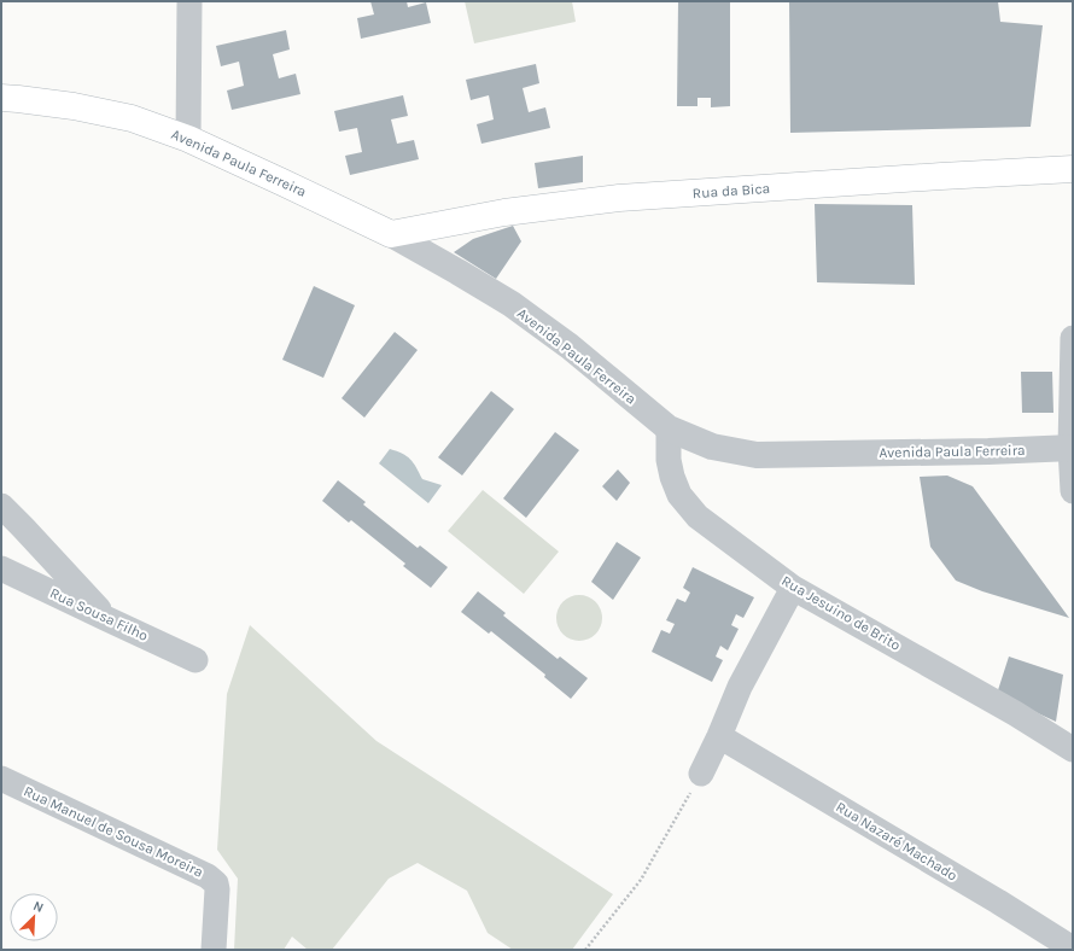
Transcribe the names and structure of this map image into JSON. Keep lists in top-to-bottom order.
{
  "streets": {
    "main road": ["Avenida Paula Ferreira", "Rua da Bica"],
    "street": [
      "Rua Jesuino de Brito",
      "Rua Sousa Filho",
      "Rua Manuel de Sousa Moreira",
      "Rua Nazaré Machado"
    ]
  },
  "crossings": [
    ["Avenida Paula Ferreira", "Rua da Bica"],
    ["Avenida Paula Ferreira", "Rua Jesuino de Brito"]
  ],
  "north": "top right"
}
